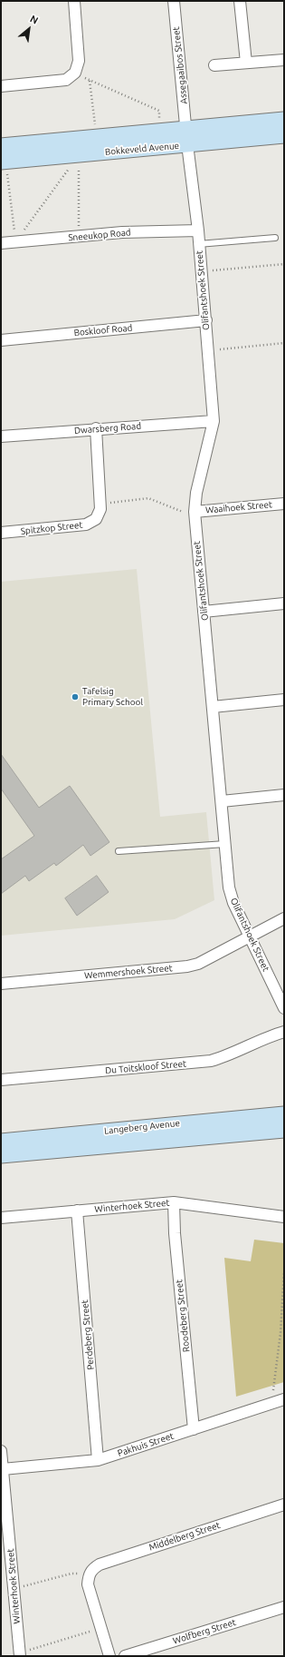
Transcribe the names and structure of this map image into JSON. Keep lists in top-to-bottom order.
{
  "streets": {
    "street": [
      "Assegaaibos Street",
      "Bokkeveld Avenue",
      "Sneeukop Road",
      "Olifantshoek Street",
      "Boskloof Road",
      "Dwarsberg Road",
      "Waaihoek Street",
      "Spitzkop Street",
      "Wemmershoek Street",
      "Du Toitskloof Street",
      "Langeberg Avenue",
      "Winterhoek Street",
      "Roodeberg Street",
      "Perdeberg Street",
      "Pakhuis Street",
      "Middelberg Street",
      "Wolfberg Street"
    ]
  },
  "crossings": [
    ["Assegaaibos Street", "Bokkeveld Avenue"],
    ["Assegaaibos Street", "Olifantshoek Street"],
    ["Bokkeveld Avenue", "Olifantshoek Street"],
    ["Sneeukop Road", "Olifantshoek Street"],
    ["Olifantshoek Street", "Boskloof Road"],
    ["Olifantshoek Street", "Dwarsberg Road"],
    ["Olifantshoek Street", "Waaihoek Street"],
    ["Olifantshoek Street", "Wemmershoek Street"],
    ["Winterhoek Street", "Roodeberg Street"],
    ["Winterhoek Street", "Perdeberg Street"],
    ["Winterhoek Street", "Pakhuis Street"],
    ["Roodeberg Street", "Pakhuis Street"],
    ["Perdeberg Street", "Pakhuis Street"]
  ],
  "places": ["Tafelsig Primary School"],
  "north": "top right"
}
